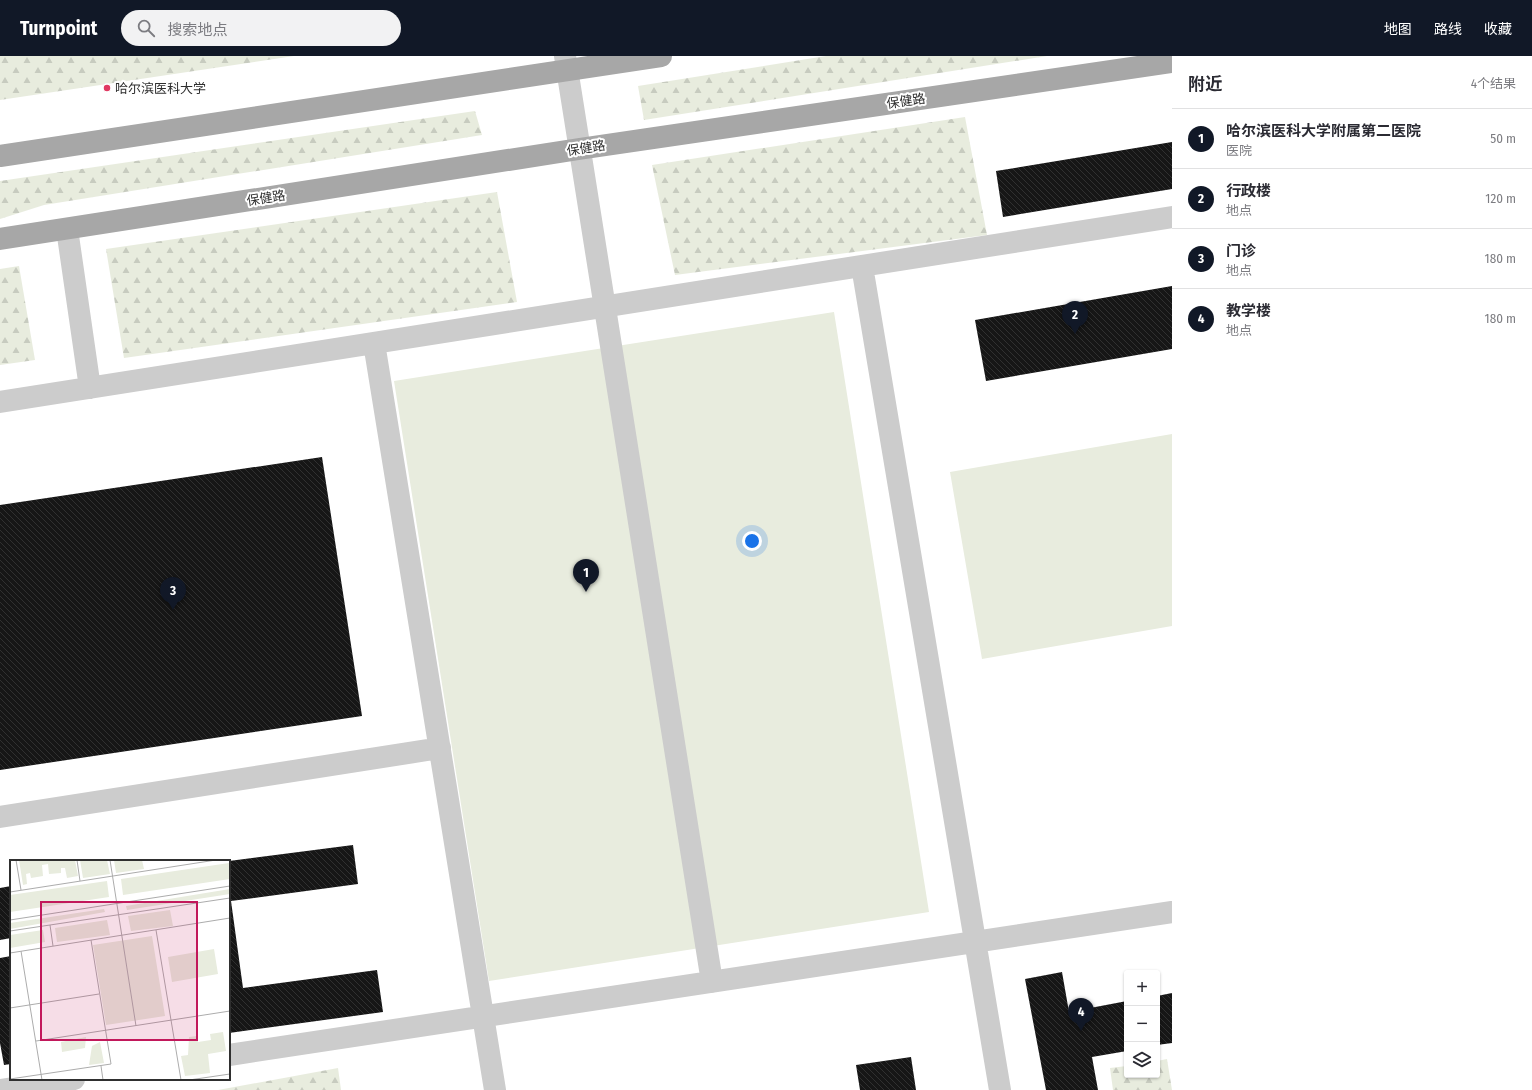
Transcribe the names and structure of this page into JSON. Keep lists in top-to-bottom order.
{
  "streets": {
    "main road": ["保健路"]
  },
  "places": ["哈尔滨医科大学"],
  "page": {
    "header": "Turnpoint",
    "search": "搜索地点",
    "nav": ["地图", "路线", "收藏"],
    "heading": ["附近", "4个结果"],
    "list": [
      {
        "mark": "1",
        "name": "哈尔滨医科大学附属第二医院",
        "note": "医院",
        "value": "50 m"
      },
      {
        "mark": "2",
        "name": "行政楼",
        "note": "地点",
        "value": "120 m"
      },
      {
        "mark": "3",
        "name": "门诊",
        "note": "地点",
        "value": "180 m"
      },
      {
        "mark": "4",
        "name": "教学楼",
        "note": "地点",
        "value": "180 m"
      }
    ],
    "pins": [
      "2",
      "1",
      "3",
      "4"
    ],
    "map_buttons": ["+", "−"]
  }
}
